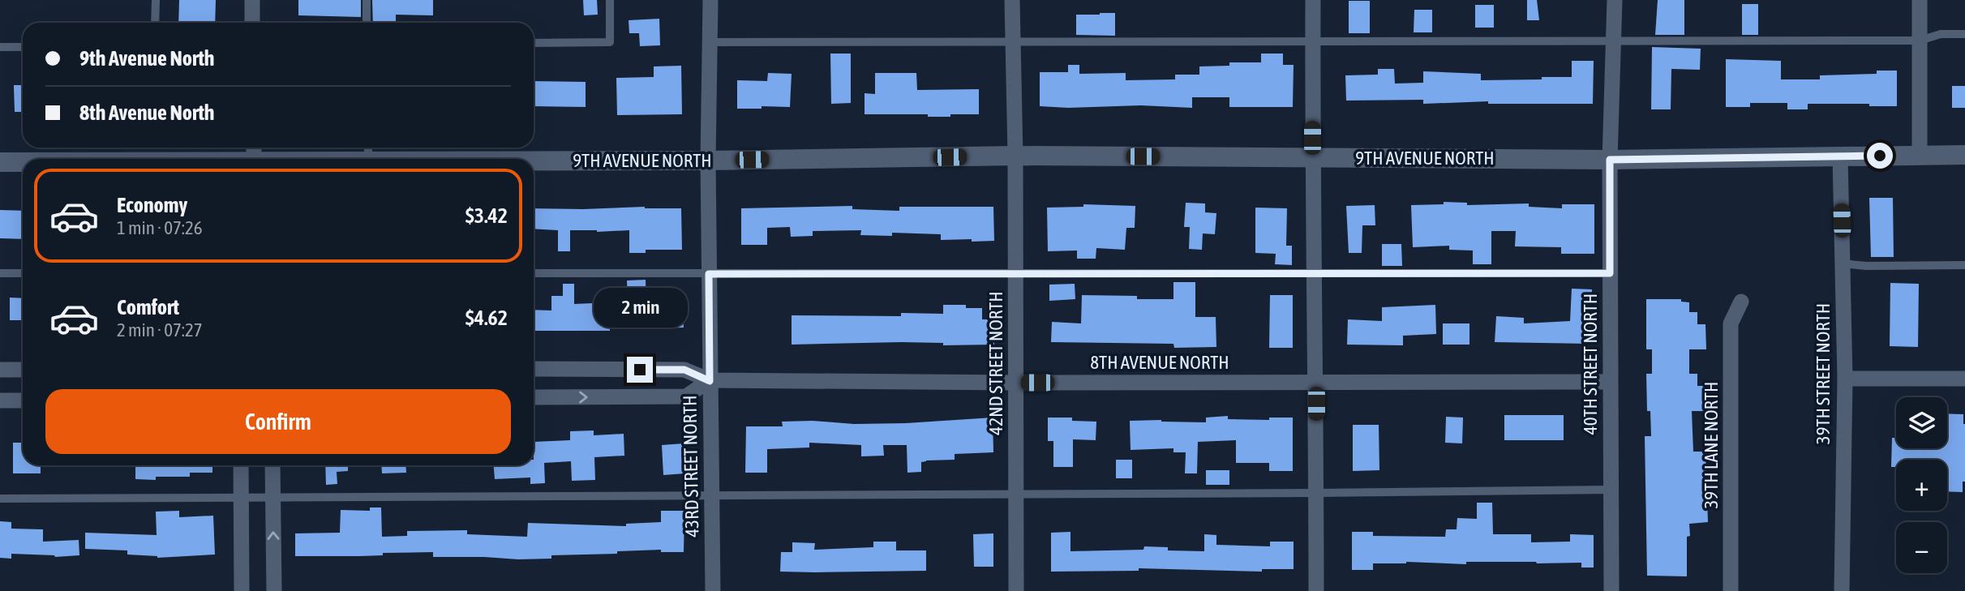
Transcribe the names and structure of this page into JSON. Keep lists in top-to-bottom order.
{
  "streets": {
    "street": [
      "9TH AVENUE NORTH",
      "8TH AVENUE NORTH",
      "42ND STREET NORTH",
      "40TH STREET NORTH",
      "39TH STREET NORTH",
      "39TH LANE NORTH",
      "43RD STREET NORTH"
    ]
  },
  "crossings": [
    ["9TH AVENUE NORTH", "42ND STREET NORTH"],
    ["9TH AVENUE NORTH", "40TH STREET NORTH"],
    ["9TH AVENUE NORTH", "39TH STREET NORTH"],
    ["9TH AVENUE NORTH", "43RD STREET NORTH"],
    ["8TH AVENUE NORTH", "42ND STREET NORTH"],
    ["8TH AVENUE NORTH", "40TH STREET NORTH"],
    ["8TH AVENUE NORTH", "43RD STREET NORTH"]
  ],
  "page": {
    "banner": ["9th Avenue North", "8th Avenue North"],
    "list": [
      {
        "name": "Economy",
        "note": "1 min · 07:26",
        "value": "$3.42"
      },
      {
        "name": "Comfort",
        "note": "2 min · 07:27",
        "value": "$4.62"
      }
    ],
    "bubble": "2 min",
    "buttons": "Confirm",
    "map_buttons": ["+", "−"]
  }
}
